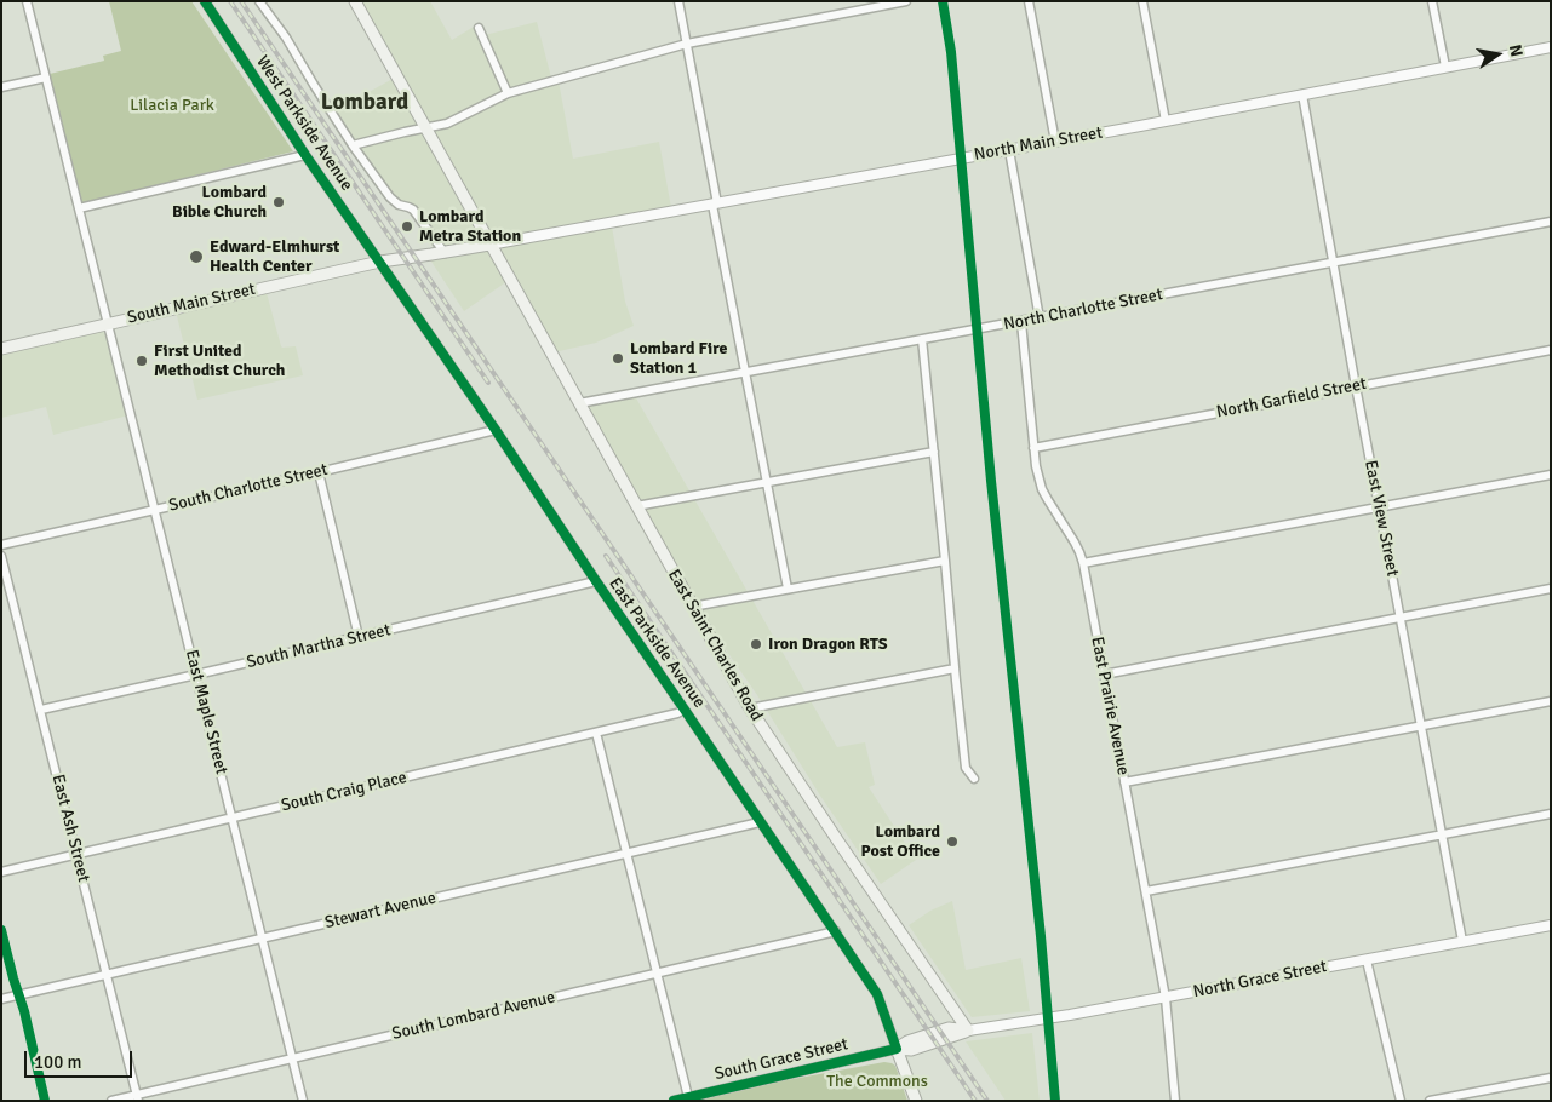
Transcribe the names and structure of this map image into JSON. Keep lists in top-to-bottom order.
{
  "streets": {
    "main road": ["South Main Street", "East Saint Charles Road", "North Grace Street"],
    "street": [
      "West Parkside Avenue",
      "North Main Street",
      "North Charlotte Street",
      "North Garfield Street",
      "South Charlotte Street",
      "East View Street",
      "East Parkside Avenue",
      "South Martha Street",
      "East Prairie Avenue",
      "East Maple Street",
      "South Craig Place",
      "East Ash Street",
      "Stewart Avenue",
      "South Lombard Avenue",
      "South Grace Street"
    ]
  },
  "crossings": [
    ["West Parkside Avenue", "South Main Street"],
    ["West Parkside Avenue", "East Parkside Avenue"],
    ["North Main Street", "South Main Street"],
    ["North Main Street", "East View Street"],
    ["North Main Street", "East Saint Charles Road"],
    ["South Main Street", "East Parkside Avenue"],
    ["South Main Street", "East Saint Charles Road"],
    ["South Main Street", "East Maple Street"],
    ["North Charlotte Street", "East View Street"],
    ["North Charlotte Street", "East Saint Charles Road"],
    ["North Charlotte Street", "East Prairie Avenue"],
    ["North Garfield Street", "East View Street"],
    ["North Garfield Street", "East Prairie Avenue"],
    ["South Charlotte Street", "East Parkside Avenue"],
    ["South Charlotte Street", "East Maple Street"],
    ["East View Street", "North Grace Street"],
    ["East Parkside Avenue", "South Martha Street"],
    ["East Parkside Avenue", "South Craig Place"],
    ["East Parkside Avenue", "Stewart Avenue"],
    ["East Parkside Avenue", "North Grace Street"],
    ["East Parkside Avenue", "South Lombard Avenue"],
    ["East Parkside Avenue", "South Grace Street"],
    ["East Saint Charles Road", "North Grace Street"],
    ["South Martha Street", "East Maple Street"],
    ["South Martha Street", "East Ash Street"],
    ["East Prairie Avenue", "North Grace Street"],
    ["East Maple Street", "South Craig Place"],
    ["East Maple Street", "Stewart Avenue"],
    ["East Maple Street", "South Lombard Avenue"],
    ["South Craig Place", "East Ash Street"],
    ["East Ash Street", "Stewart Avenue"],
    ["East Ash Street", "South Lombard Avenue"],
    ["North Grace Street", "South Grace Street"]
  ],
  "districts": ["Lombard"],
  "parks": ["Lilacia Park", "The Commons"],
  "places": [
    "Lombard Bible Church",
    "Lombard Metra Station",
    "Edward-Elmhurst Health Center",
    "Lombard Fire Station 1",
    "First United Methodist Church",
    "Iron Dragon RTS",
    "Lombard Post Office"
  ],
  "scale_bar": "100 m",
  "north": "right"
}
